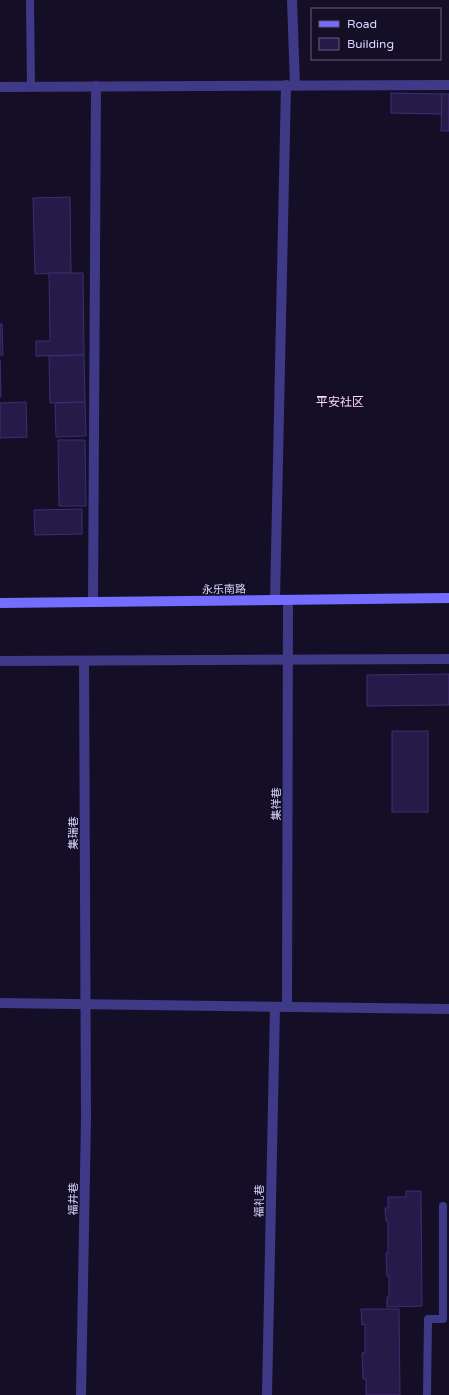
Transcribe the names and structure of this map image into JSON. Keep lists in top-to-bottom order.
{
  "streets": {
    "main road": ["永乐南路"],
    "street": [
      "集祥巷",
      "集瑞巷",
      "福井巷",
      "福礼巷"
    ]
  },
  "crossings": [
    ["永乐南路", "集祥巷"],
    ["集瑞巷", "福井巷"]
  ],
  "districts": ["平安社区"],
  "legend": ["Road", "Building"]
}
